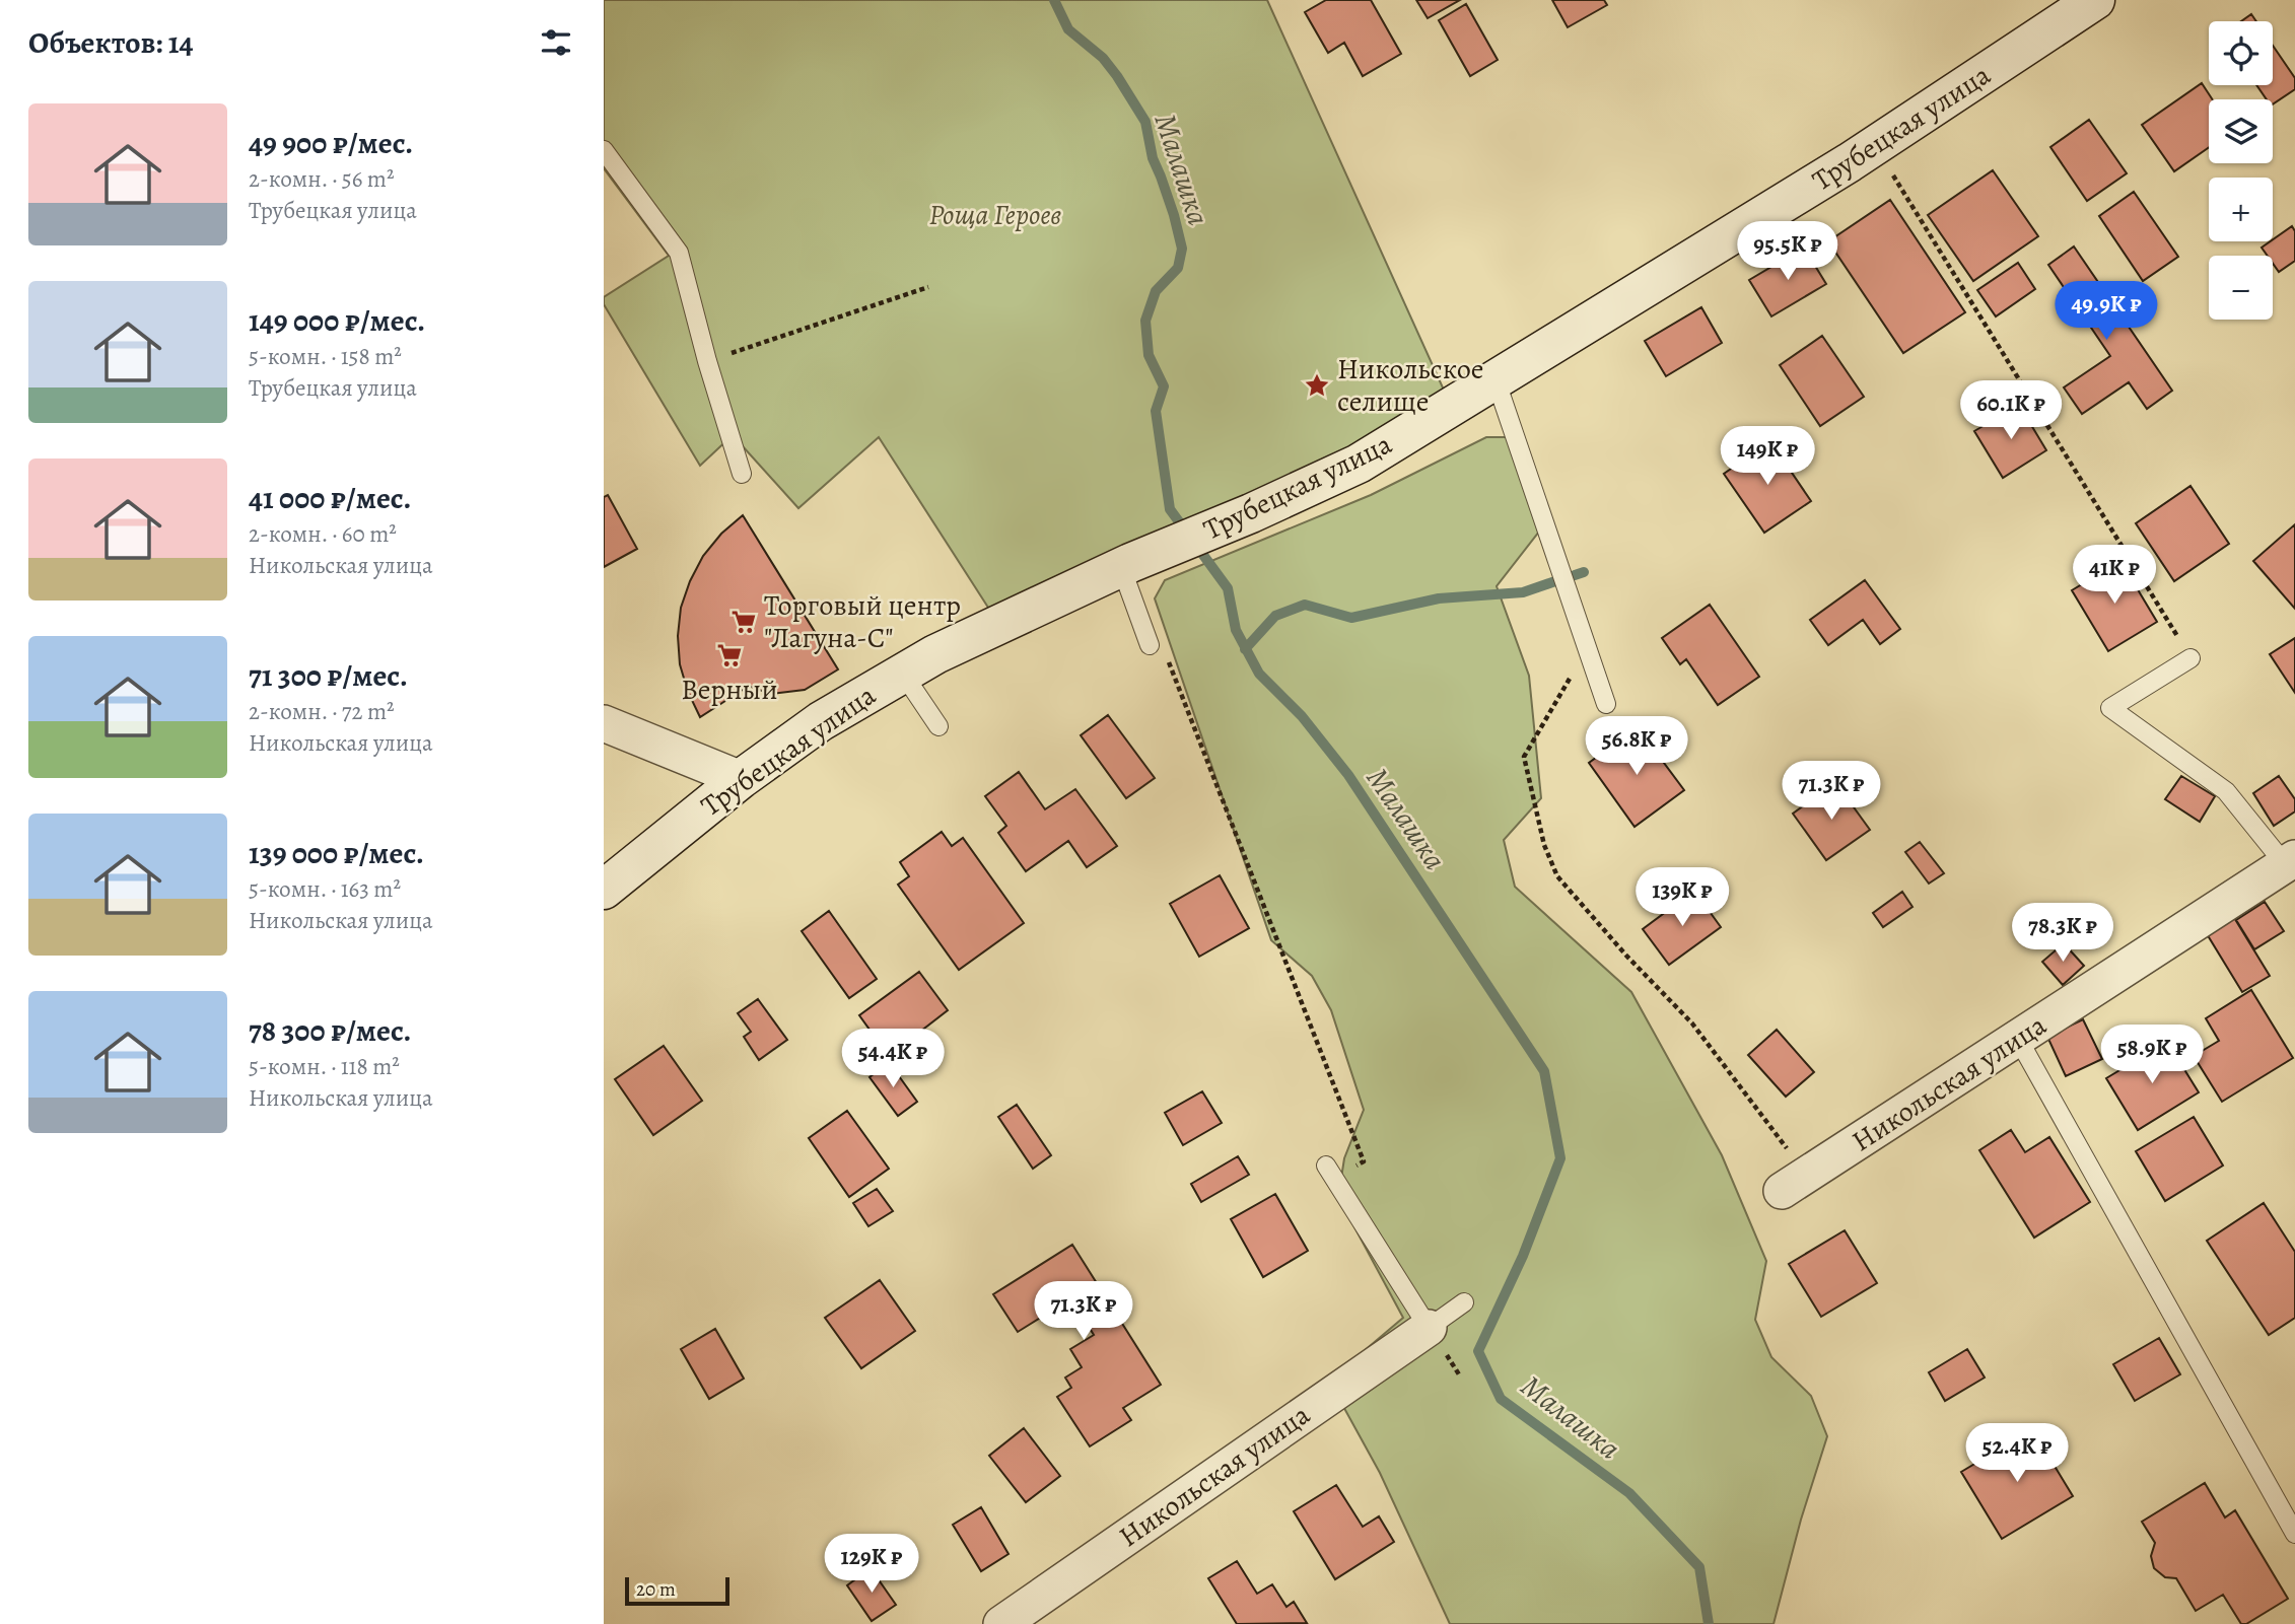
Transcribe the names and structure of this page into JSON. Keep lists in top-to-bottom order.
{
  "streets": {
    "main road": ["Трубецкая улица"],
    "street": ["Никольская улица"]
  },
  "water": ["Малашка"],
  "parks": ["Роща Героев"],
  "places": {
    "place": ["Никольское селище"],
    "supermarket": ["Торговый центр \"Лагуна-С\"", "Верный"]
  },
  "scale_bar": "20 m",
  "page": {
    "heading": "Объектов: 14",
    "map_buttons": ["+", "−"],
    "list": [
      {
        "name": "49 900 ₽/мес.",
        "note": "2-комн. · 56 m² · Трубецкая улица"
      },
      {
        "name": "149 000 ₽/мес.",
        "note": "5-комн. · 158 m² · Трубецкая улица"
      },
      {
        "name": "41 000 ₽/мес.",
        "note": "2-комн. · 60 m² · Никольская улица"
      },
      {
        "name": "71 300 ₽/мес.",
        "note": "2-комн. · 72 m² · Никольская улица"
      },
      {
        "name": "139 000 ₽/мес.",
        "note": "5-комн. · 163 m² · Никольская улица"
      },
      {
        "name": "78 300 ₽/мес.",
        "note": "5-комн. · 118 m² · Никольская улица"
      }
    ],
    "price": [
      "95.5K ₽",
      "49.9K ₽",
      "60.1K ₽",
      "149K ₽",
      "41K ₽",
      "56.8K ₽",
      "71.3K ₽",
      "139K ₽",
      "78.3K ₽",
      "58.9K ₽",
      "54.4K ₽",
      "71.3K ₽",
      "52.4K ₽",
      "129K ₽"
    ],
    "scale": "20 m"
  }
}
